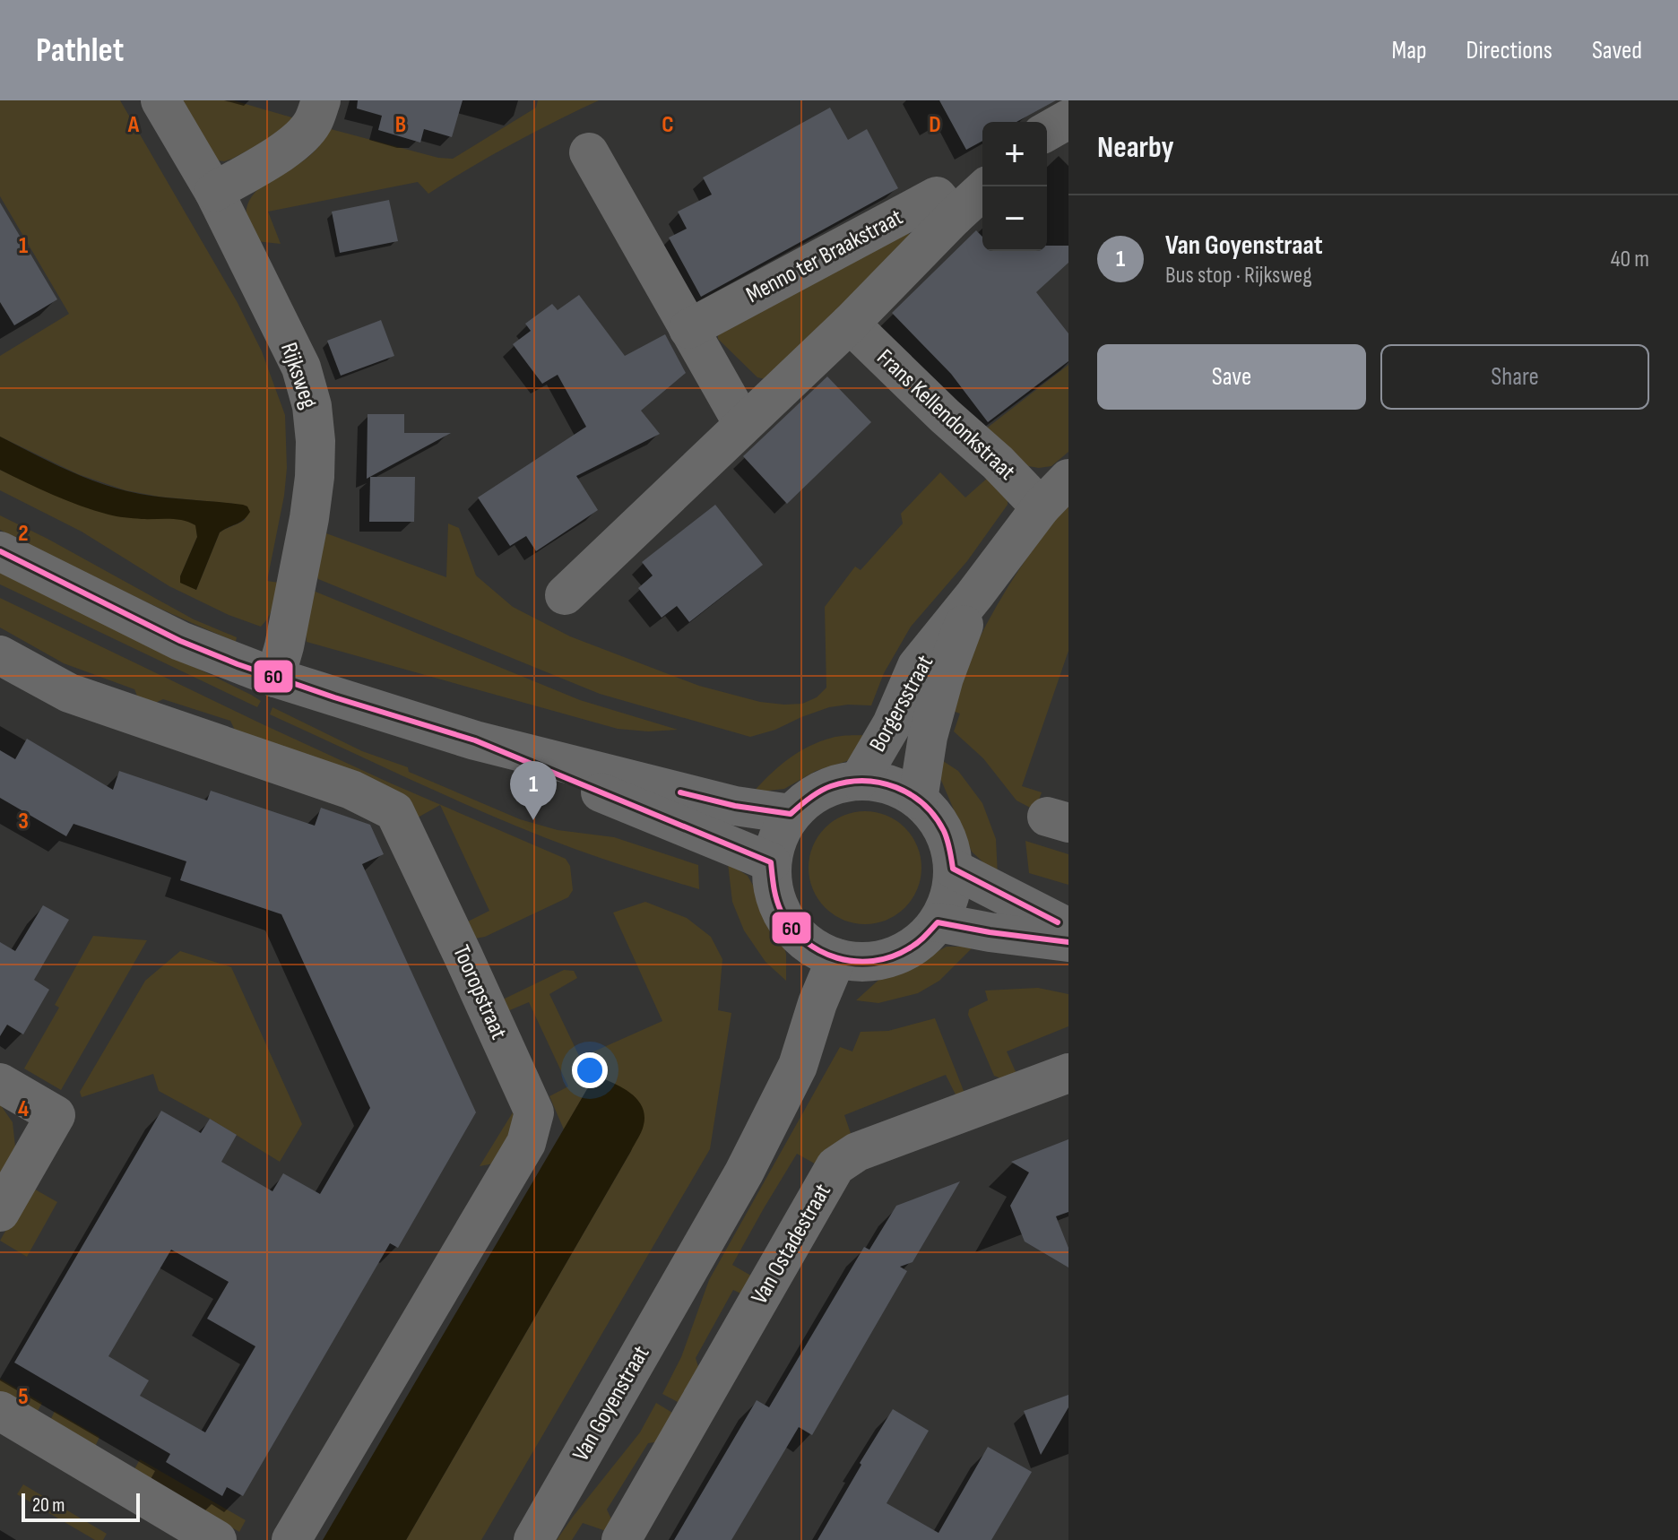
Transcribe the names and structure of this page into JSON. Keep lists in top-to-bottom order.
{
  "streets": {
    "street": [
      "Menno ter Braakstraat",
      "Rijksweg",
      "Frans Kellendonkstraat",
      "Borgersstraat",
      "Tooropstraat",
      "Van Ostadestraat",
      "Van Goyenstraat"
    ]
  },
  "crossings": [
    ["Menno ter Braakstraat", "Frans Kellendonkstraat"],
    ["Frans Kellendonkstraat", "Borgersstraat"],
    ["Borgersstraat", "Van Goyenstraat"]
  ],
  "lines": ["transit line 60"],
  "scale_bar": "20 m",
  "page": {
    "header": "Pathlet",
    "nav": ["Map", "Directions", "Saved"],
    "heading": "Nearby",
    "map_buttons": ["+", "−"],
    "list": [
      {
        "mark": "1",
        "name": "Van Goyenstraat",
        "note": "Bus stop · Rijksweg",
        "value": "40 m"
      }
    ],
    "buttons": ["Save", "Share"],
    "pins": "1",
    "scale": "20 m"
  },
  "grid": {
    "columns": [
      "A",
      "B",
      "C",
      "D"
    ],
    "rows": [
      "1",
      "2",
      "3",
      "4",
      "5"
    ]
  }
}
